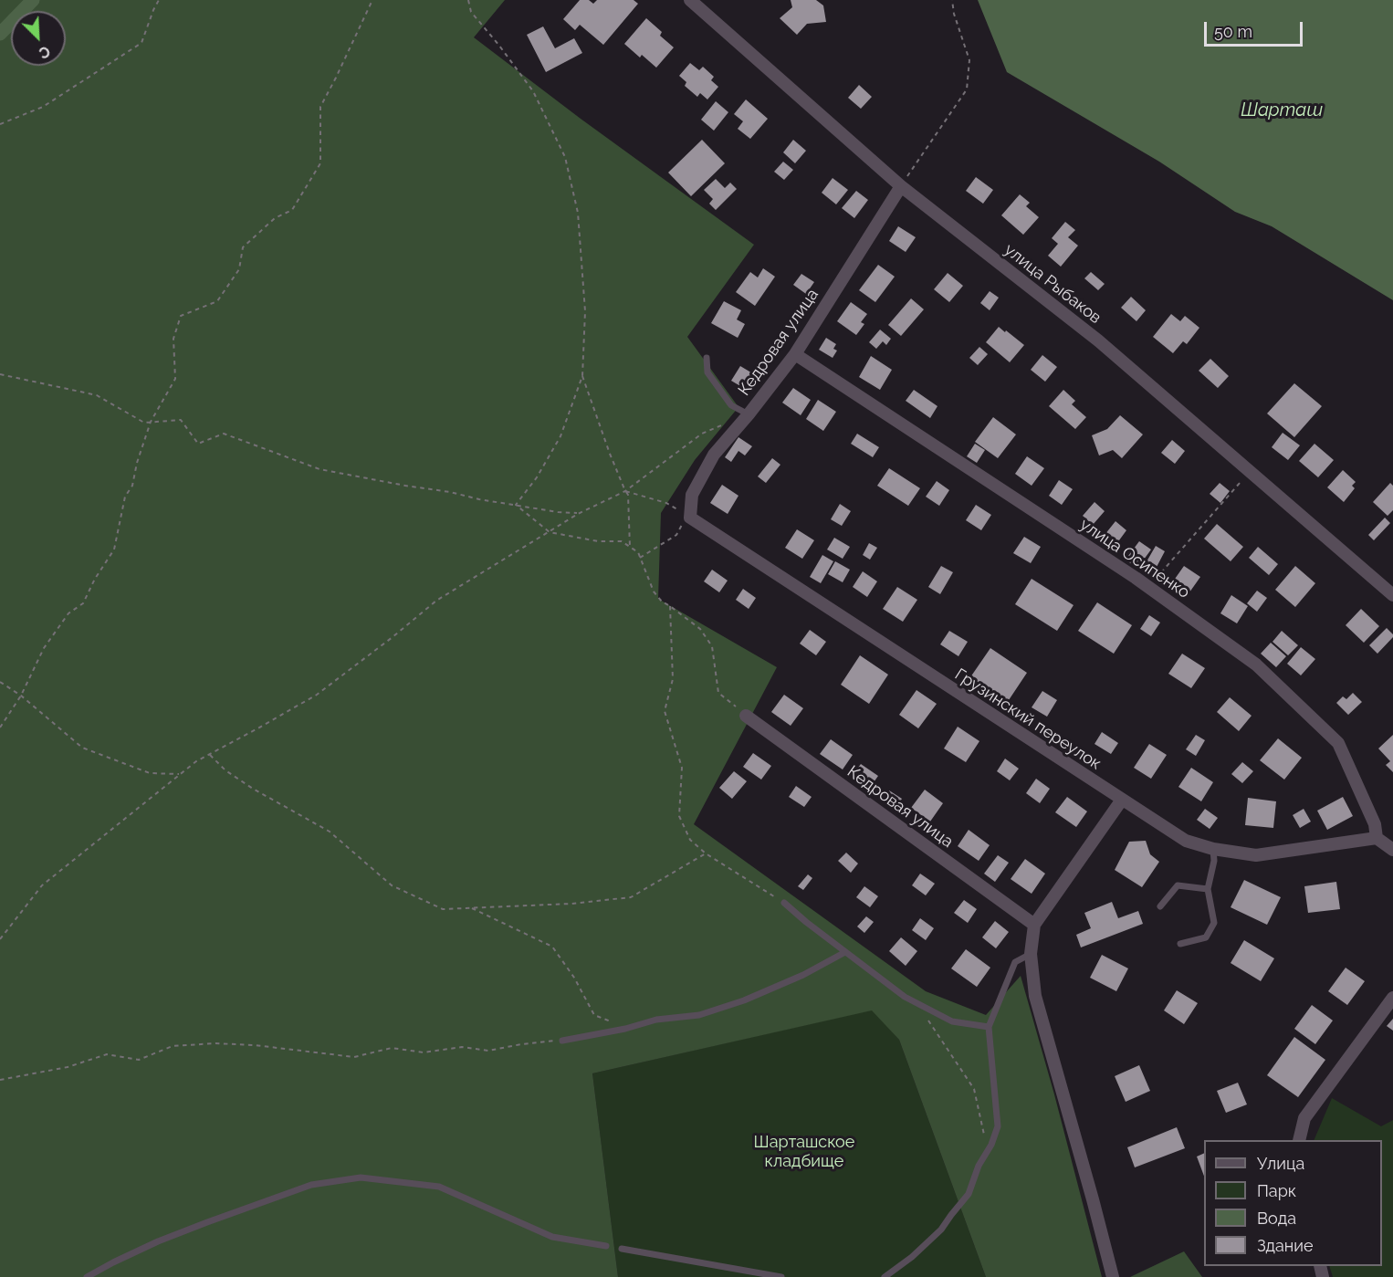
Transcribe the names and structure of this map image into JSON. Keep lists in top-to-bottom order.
{
  "streets": {
    "street": [
      "улица Рыбаков",
      "Кедровая улица",
      "улица Осипенко",
      "Грузинский переулок"
    ]
  },
  "crossings": [
    ["улица Рыбаков", "Кедровая улица"],
    ["Кедровая улица", "улица Осипенко"],
    ["Кедровая улица", "Грузинский переулок"],
    ["улица Осипенко", "Грузинский переулок"]
  ],
  "water": ["Шарташ"],
  "parks": ["Шарташское кладбище"],
  "legend": [
    "Улица",
    "Парк",
    "Вода",
    "Здание"
  ],
  "scale_bar": "50 m",
  "north": "bottom right"
}
